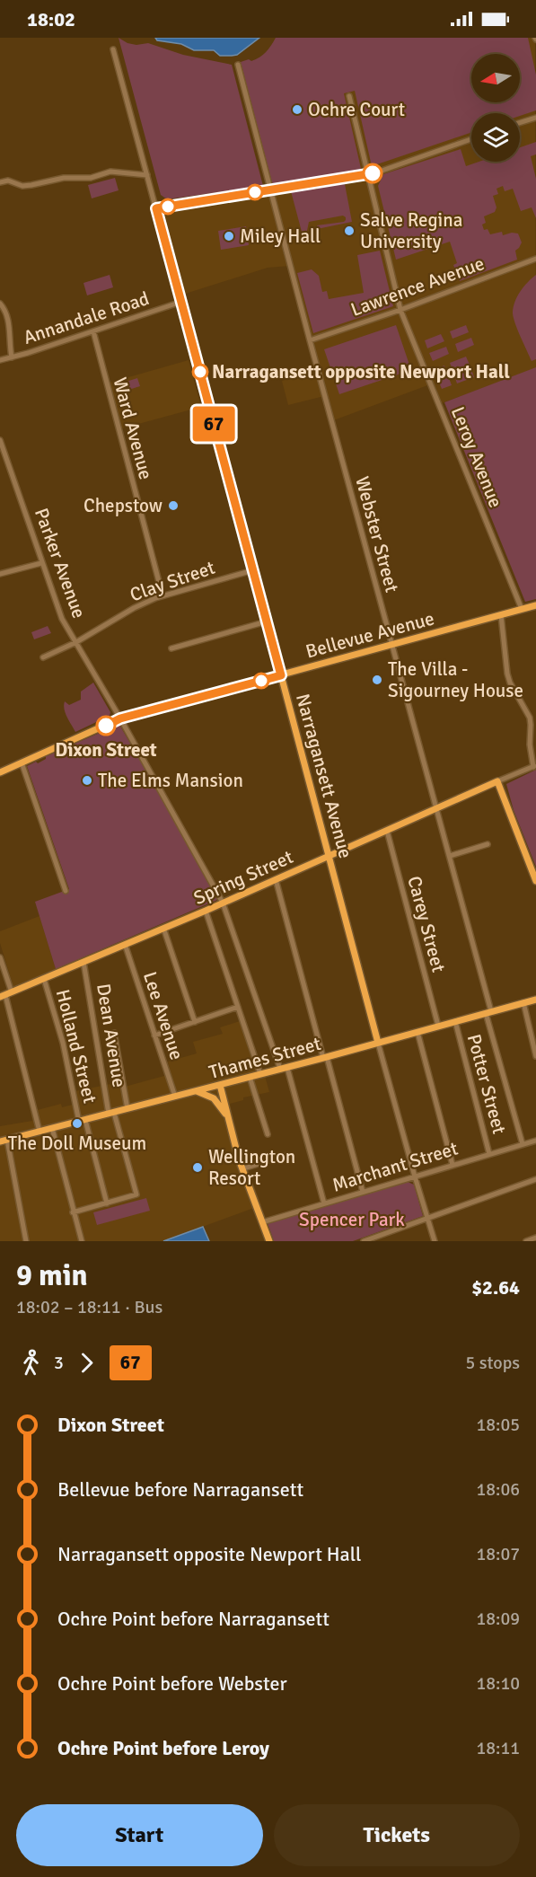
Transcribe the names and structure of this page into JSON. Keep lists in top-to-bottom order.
{
  "streets": {
    "main road": [
      "Bellevue Avenue",
      "Narragansett Avenue",
      "Spring Street",
      "Thames Street"
    ],
    "street": [
      "Lawrence Avenue",
      "Annandale Road",
      "Ward Avenue",
      "Leroy Avenue",
      "Webster Street",
      "Parker Avenue",
      "Clay Street",
      "Carey Street",
      "Lee Avenue",
      "Dean Avenue",
      "Holland Street",
      "Potter Street",
      "Marchant Street"
    ]
  },
  "crossings": [
    ["Lawrence Avenue", "Leroy Avenue"],
    ["Lawrence Avenue", "Webster Street"],
    ["Annandale Road", "Ward Avenue"],
    ["Annandale Road", "Narragansett Avenue"],
    ["Ward Avenue", "Clay Street"],
    ["Leroy Avenue", "Bellevue Avenue"],
    ["Webster Street", "Bellevue Avenue"],
    ["Webster Street", "Spring Street"],
    ["Webster Street", "Thames Street"],
    ["Webster Street", "Marchant Street"],
    ["Parker Avenue", "Clay Street"],
    ["Parker Avenue", "Bellevue Avenue"],
    ["Clay Street", "Narragansett Avenue"],
    ["Bellevue Avenue", "Narragansett Avenue"],
    ["Narragansett Avenue", "Spring Street"],
    ["Narragansett Avenue", "Thames Street"],
    ["Spring Street", "Carey Street"],
    ["Spring Street", "Lee Avenue"],
    ["Spring Street", "Dean Avenue"],
    ["Spring Street", "Holland Street"],
    ["Carey Street", "Thames Street"],
    ["Lee Avenue", "Thames Street"],
    ["Dean Avenue", "Holland Street"],
    ["Dean Avenue", "Thames Street"],
    ["Holland Street", "Thames Street"],
    ["Thames Street", "Potter Street"],
    ["Potter Street", "Marchant Street"]
  ],
  "parks": ["Spencer Park"],
  "places": [
    "Ochre Court",
    "Salve Regina University",
    "Miley Hall",
    "Narragansett opposite Newport Hall",
    "Chepstow",
    "The Villa - Sigourney House",
    "Dixon Street",
    "The Elms Mansion",
    "The Doll Museum",
    "Wellington Resort"
  ],
  "lines": ["bus line 67"],
  "north": "left",
  "page": {
    "status": "18:02",
    "on_map": "67",
    "heading": ["9 min", "18:02 – 18:11 · Bus", "$2.64"],
    "legs": ["3", "67", "5 stops"],
    "list": [
      {
        "name": "Dixon Street",
        "value": "18:05"
      },
      {
        "name": "Bellevue before Narragansett",
        "value": "18:06"
      },
      {
        "name": "Narragansett opposite Newport Hall",
        "value": "18:07"
      },
      {
        "name": "Ochre Point before Narragansett",
        "value": "18:09"
      },
      {
        "name": "Ochre Point before Webster",
        "value": "18:10"
      },
      {
        "name": "Ochre Point before Leroy",
        "value": "18:11"
      }
    ],
    "buttons": ["Start", "Tickets"]
  }
}
